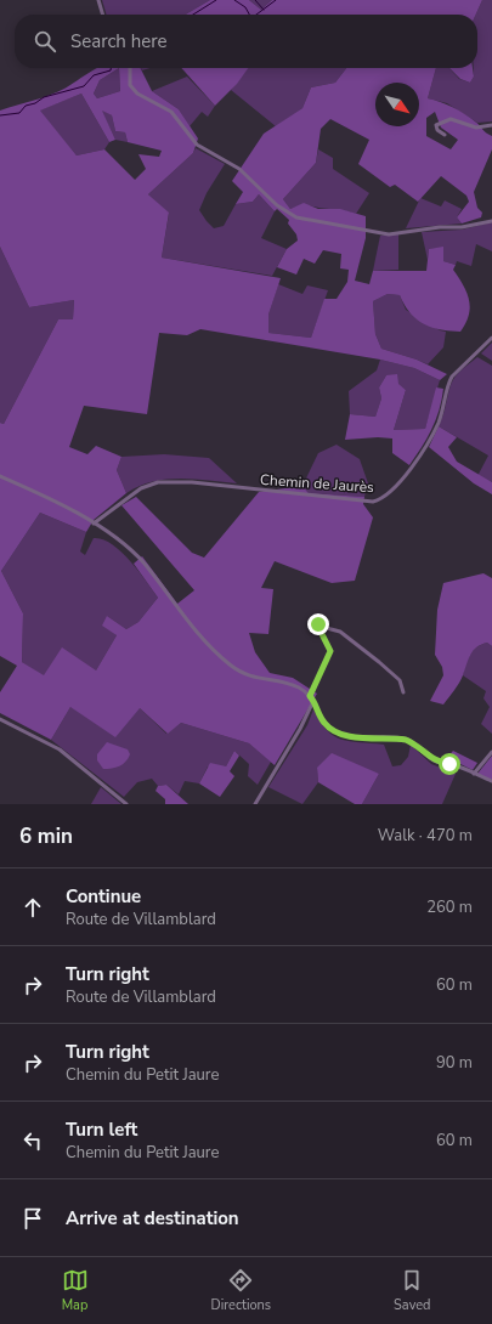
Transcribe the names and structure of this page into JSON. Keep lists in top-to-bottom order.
{
  "streets": {
    "street": ["Chemin de Jaurès"]
  },
  "north": "bottom right",
  "page": {
    "search": "Search here",
    "heading": ["6 min", "Walk · 470 m"],
    "list": [
      ["Continue", "Route de Villamblard", "260 m"],
      ["Turn right", "Route de Villamblard", "60 m"],
      ["Turn right", "Chemin du Petit Jaure", "90 m"],
      ["Turn left", "Chemin du Petit Jaure", "60 m"],
      "Arrive at destination"
    ],
    "nav": ["Map", "Directions", "Saved"]
  }
}
